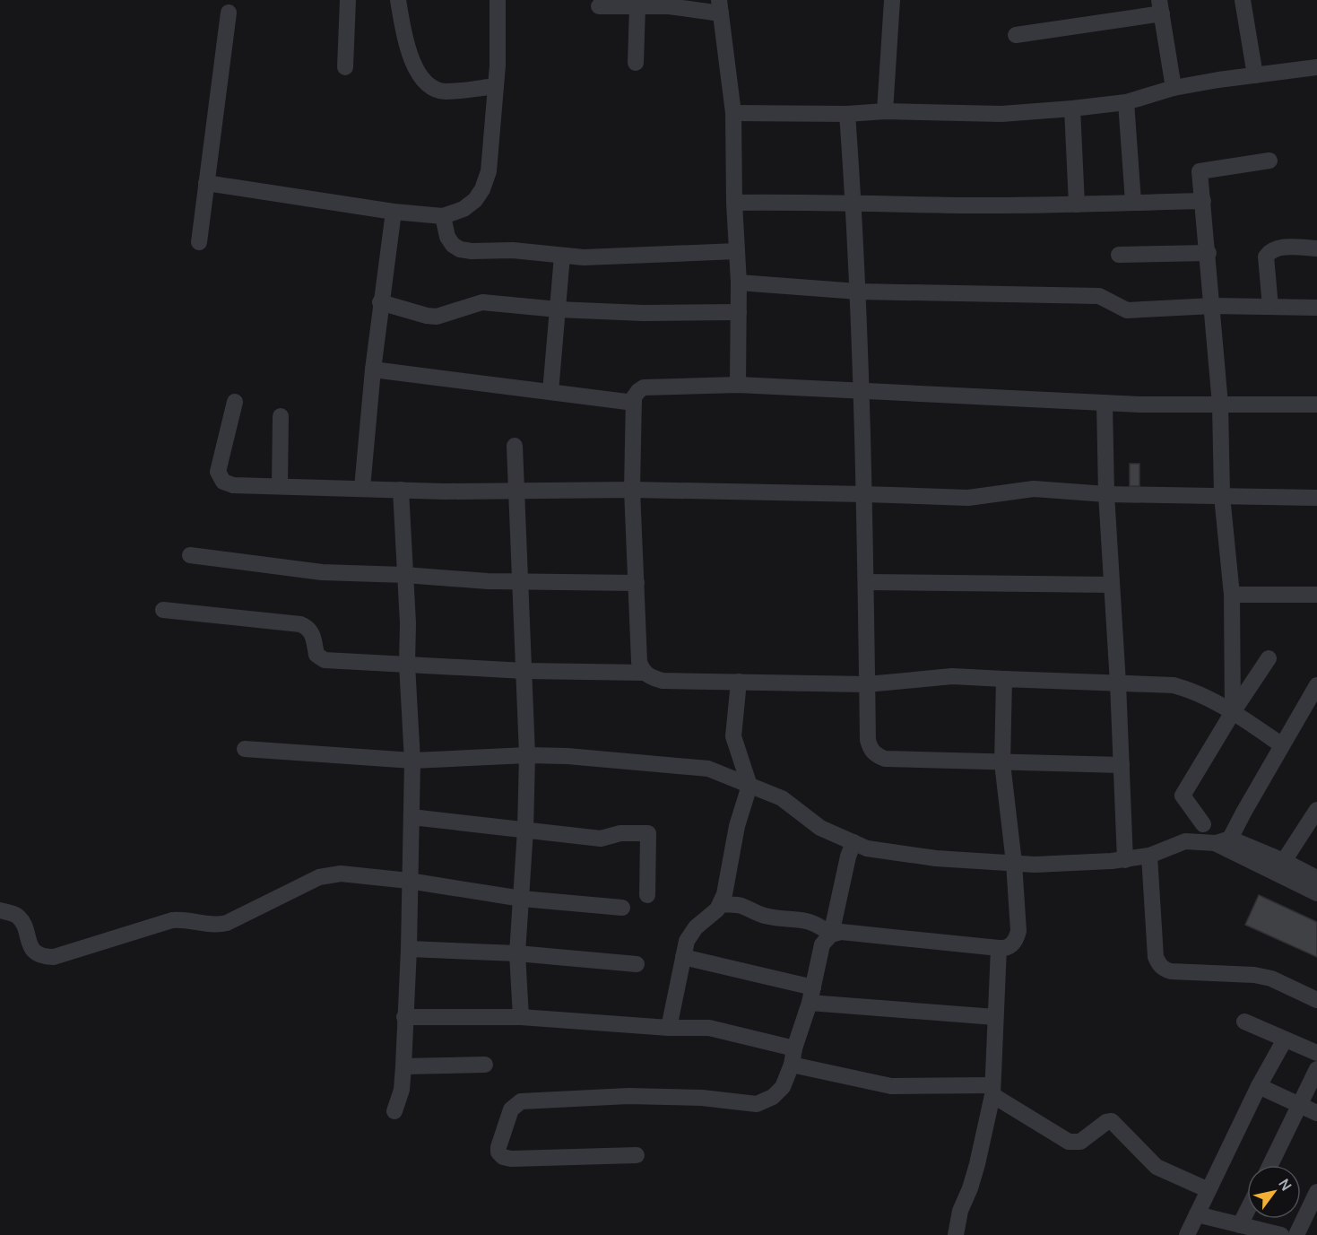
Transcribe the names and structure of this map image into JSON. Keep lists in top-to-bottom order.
{
  "north": "top right"
}
